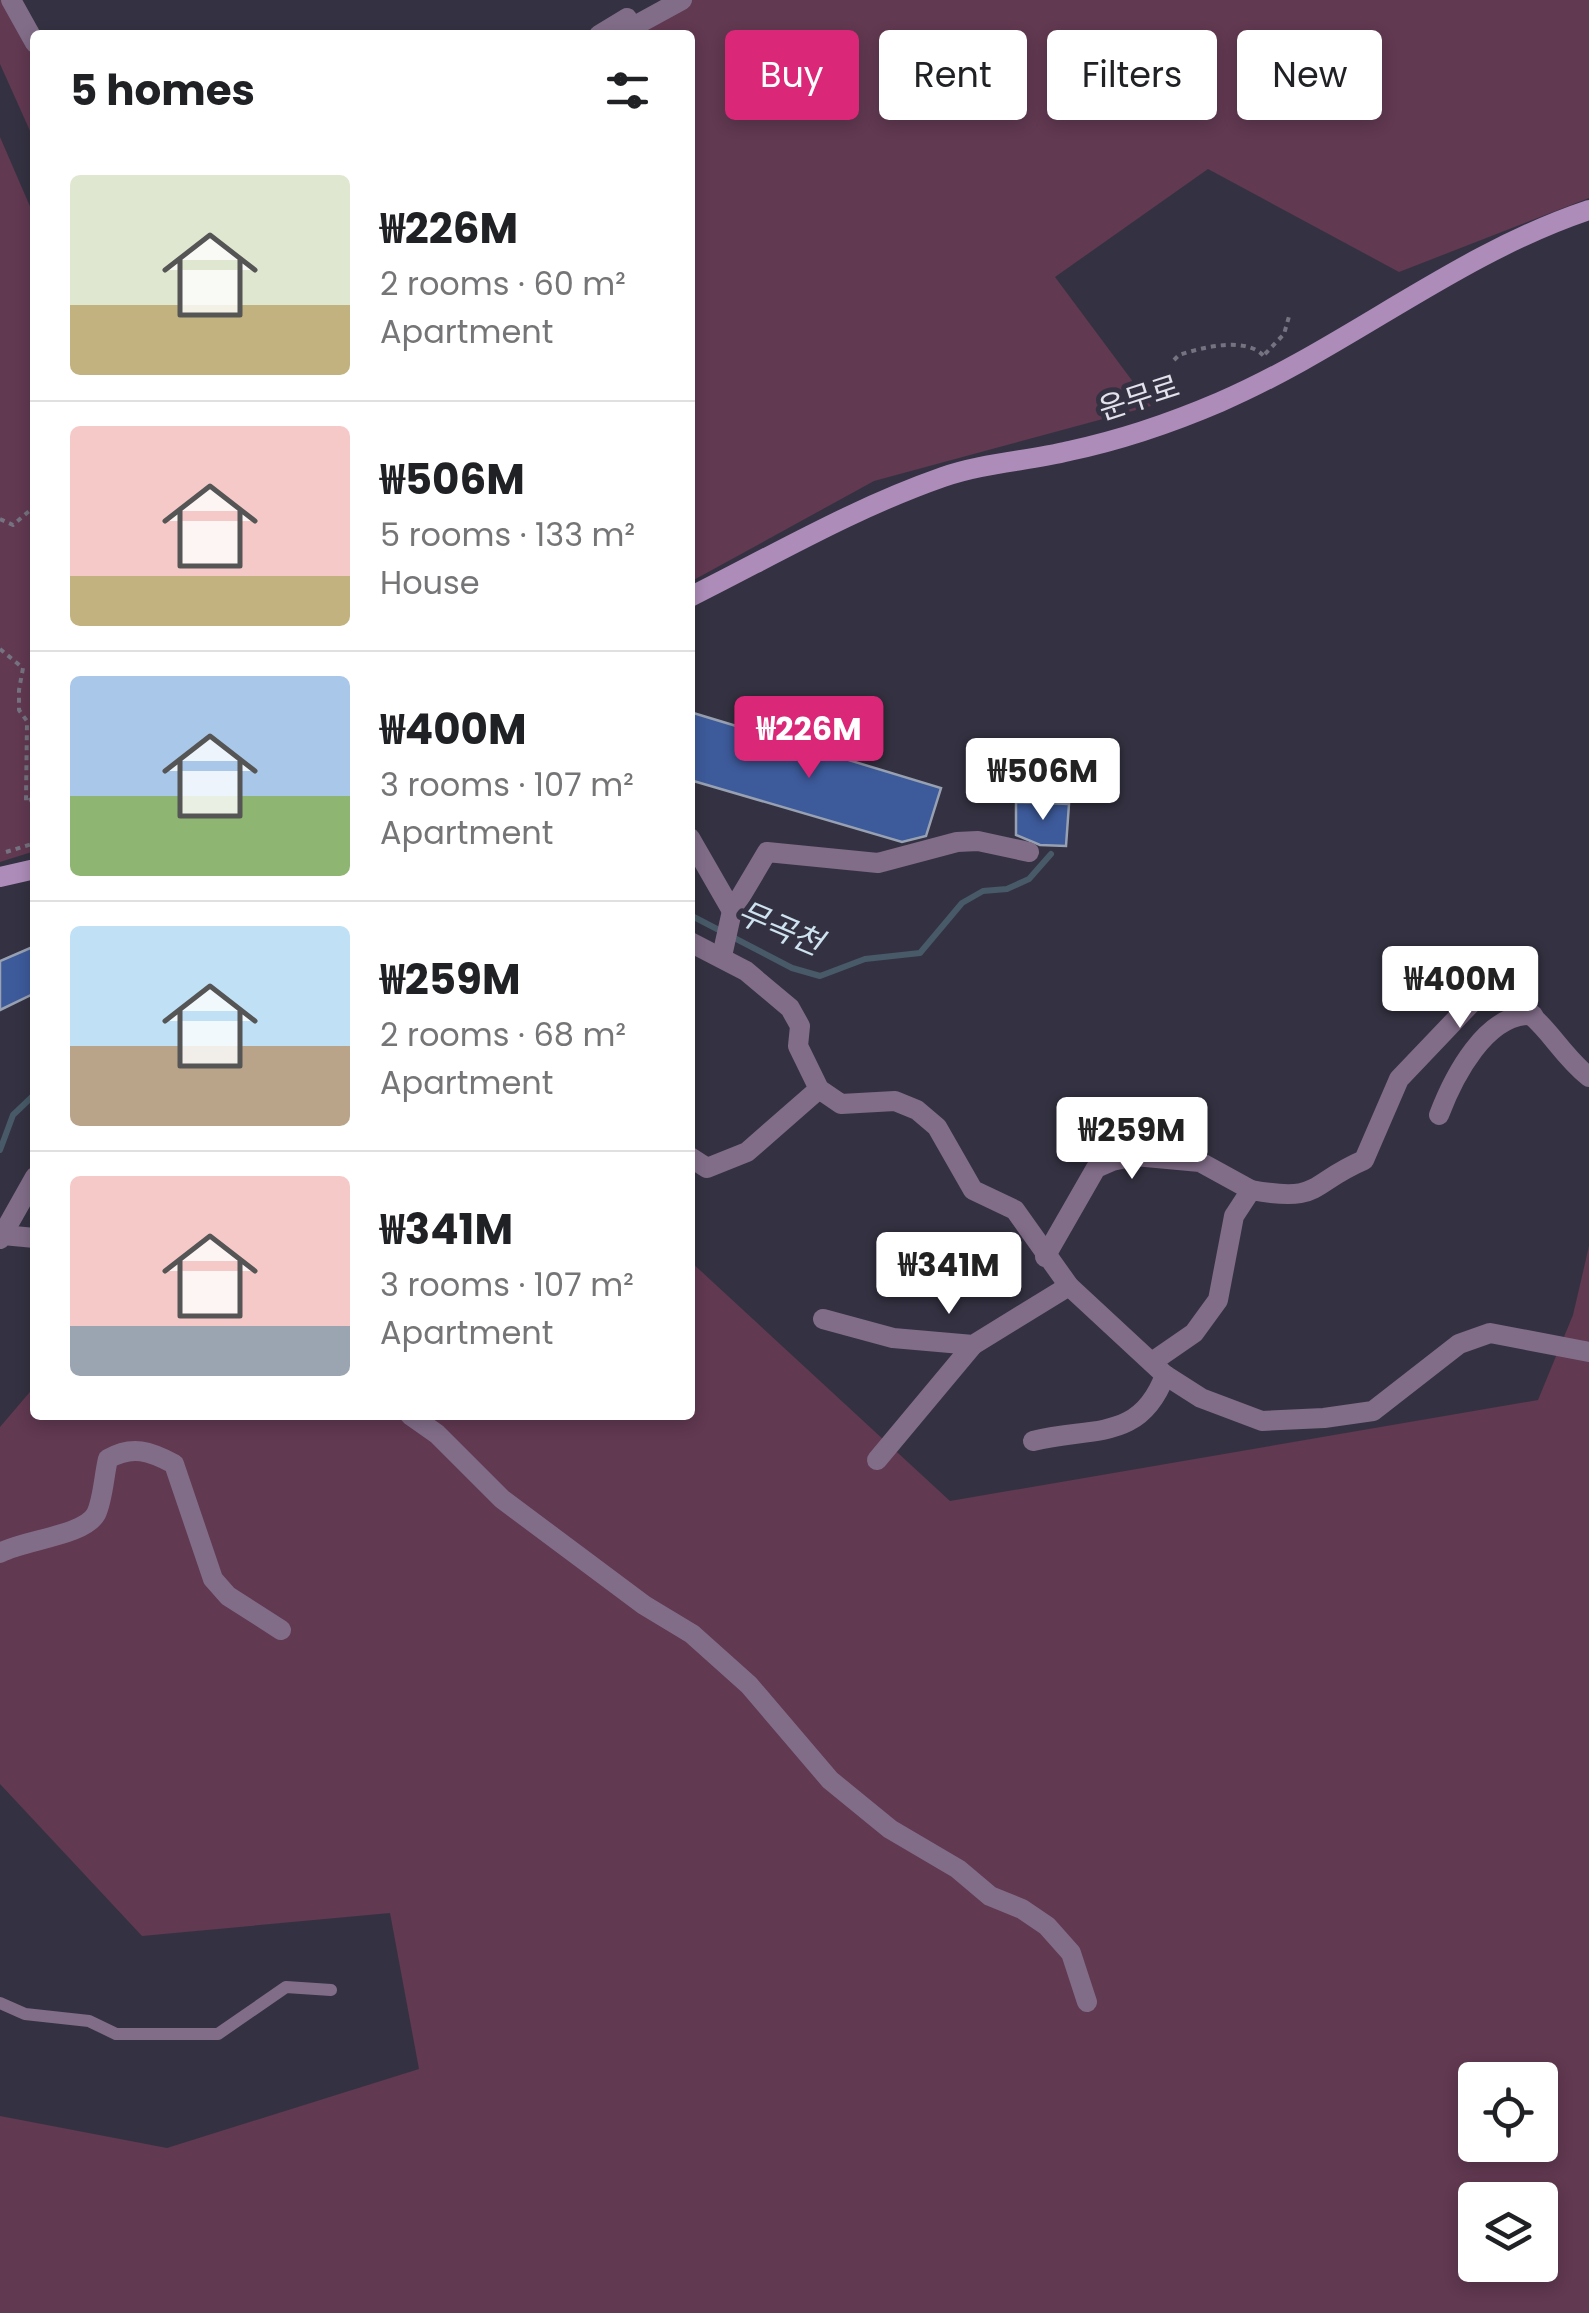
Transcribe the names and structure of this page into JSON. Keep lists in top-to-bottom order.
{
  "streets": {
    "street": ["운무로"]
  },
  "water": ["무곡천"],
  "page": {
    "chip": [
      "Buy",
      "Rent",
      "Filters",
      "New"
    ],
    "heading": "5 homes",
    "list": [
      {
        "name": "₩226M",
        "note": "2 rooms · 60 m² · Apartment"
      },
      {
        "name": "₩506M",
        "note": "5 rooms · 133 m² · House"
      },
      {
        "name": "₩400M",
        "note": "3 rooms · 107 m² · Apartment"
      },
      {
        "name": "₩259M",
        "note": "2 rooms · 68 m² · Apartment"
      },
      {
        "name": "₩341M",
        "note": "3 rooms · 107 m² · Apartment"
      }
    ],
    "price": [
      "₩226M",
      "₩506M",
      "₩400M",
      "₩259M",
      "₩341M"
    ]
  }
}
